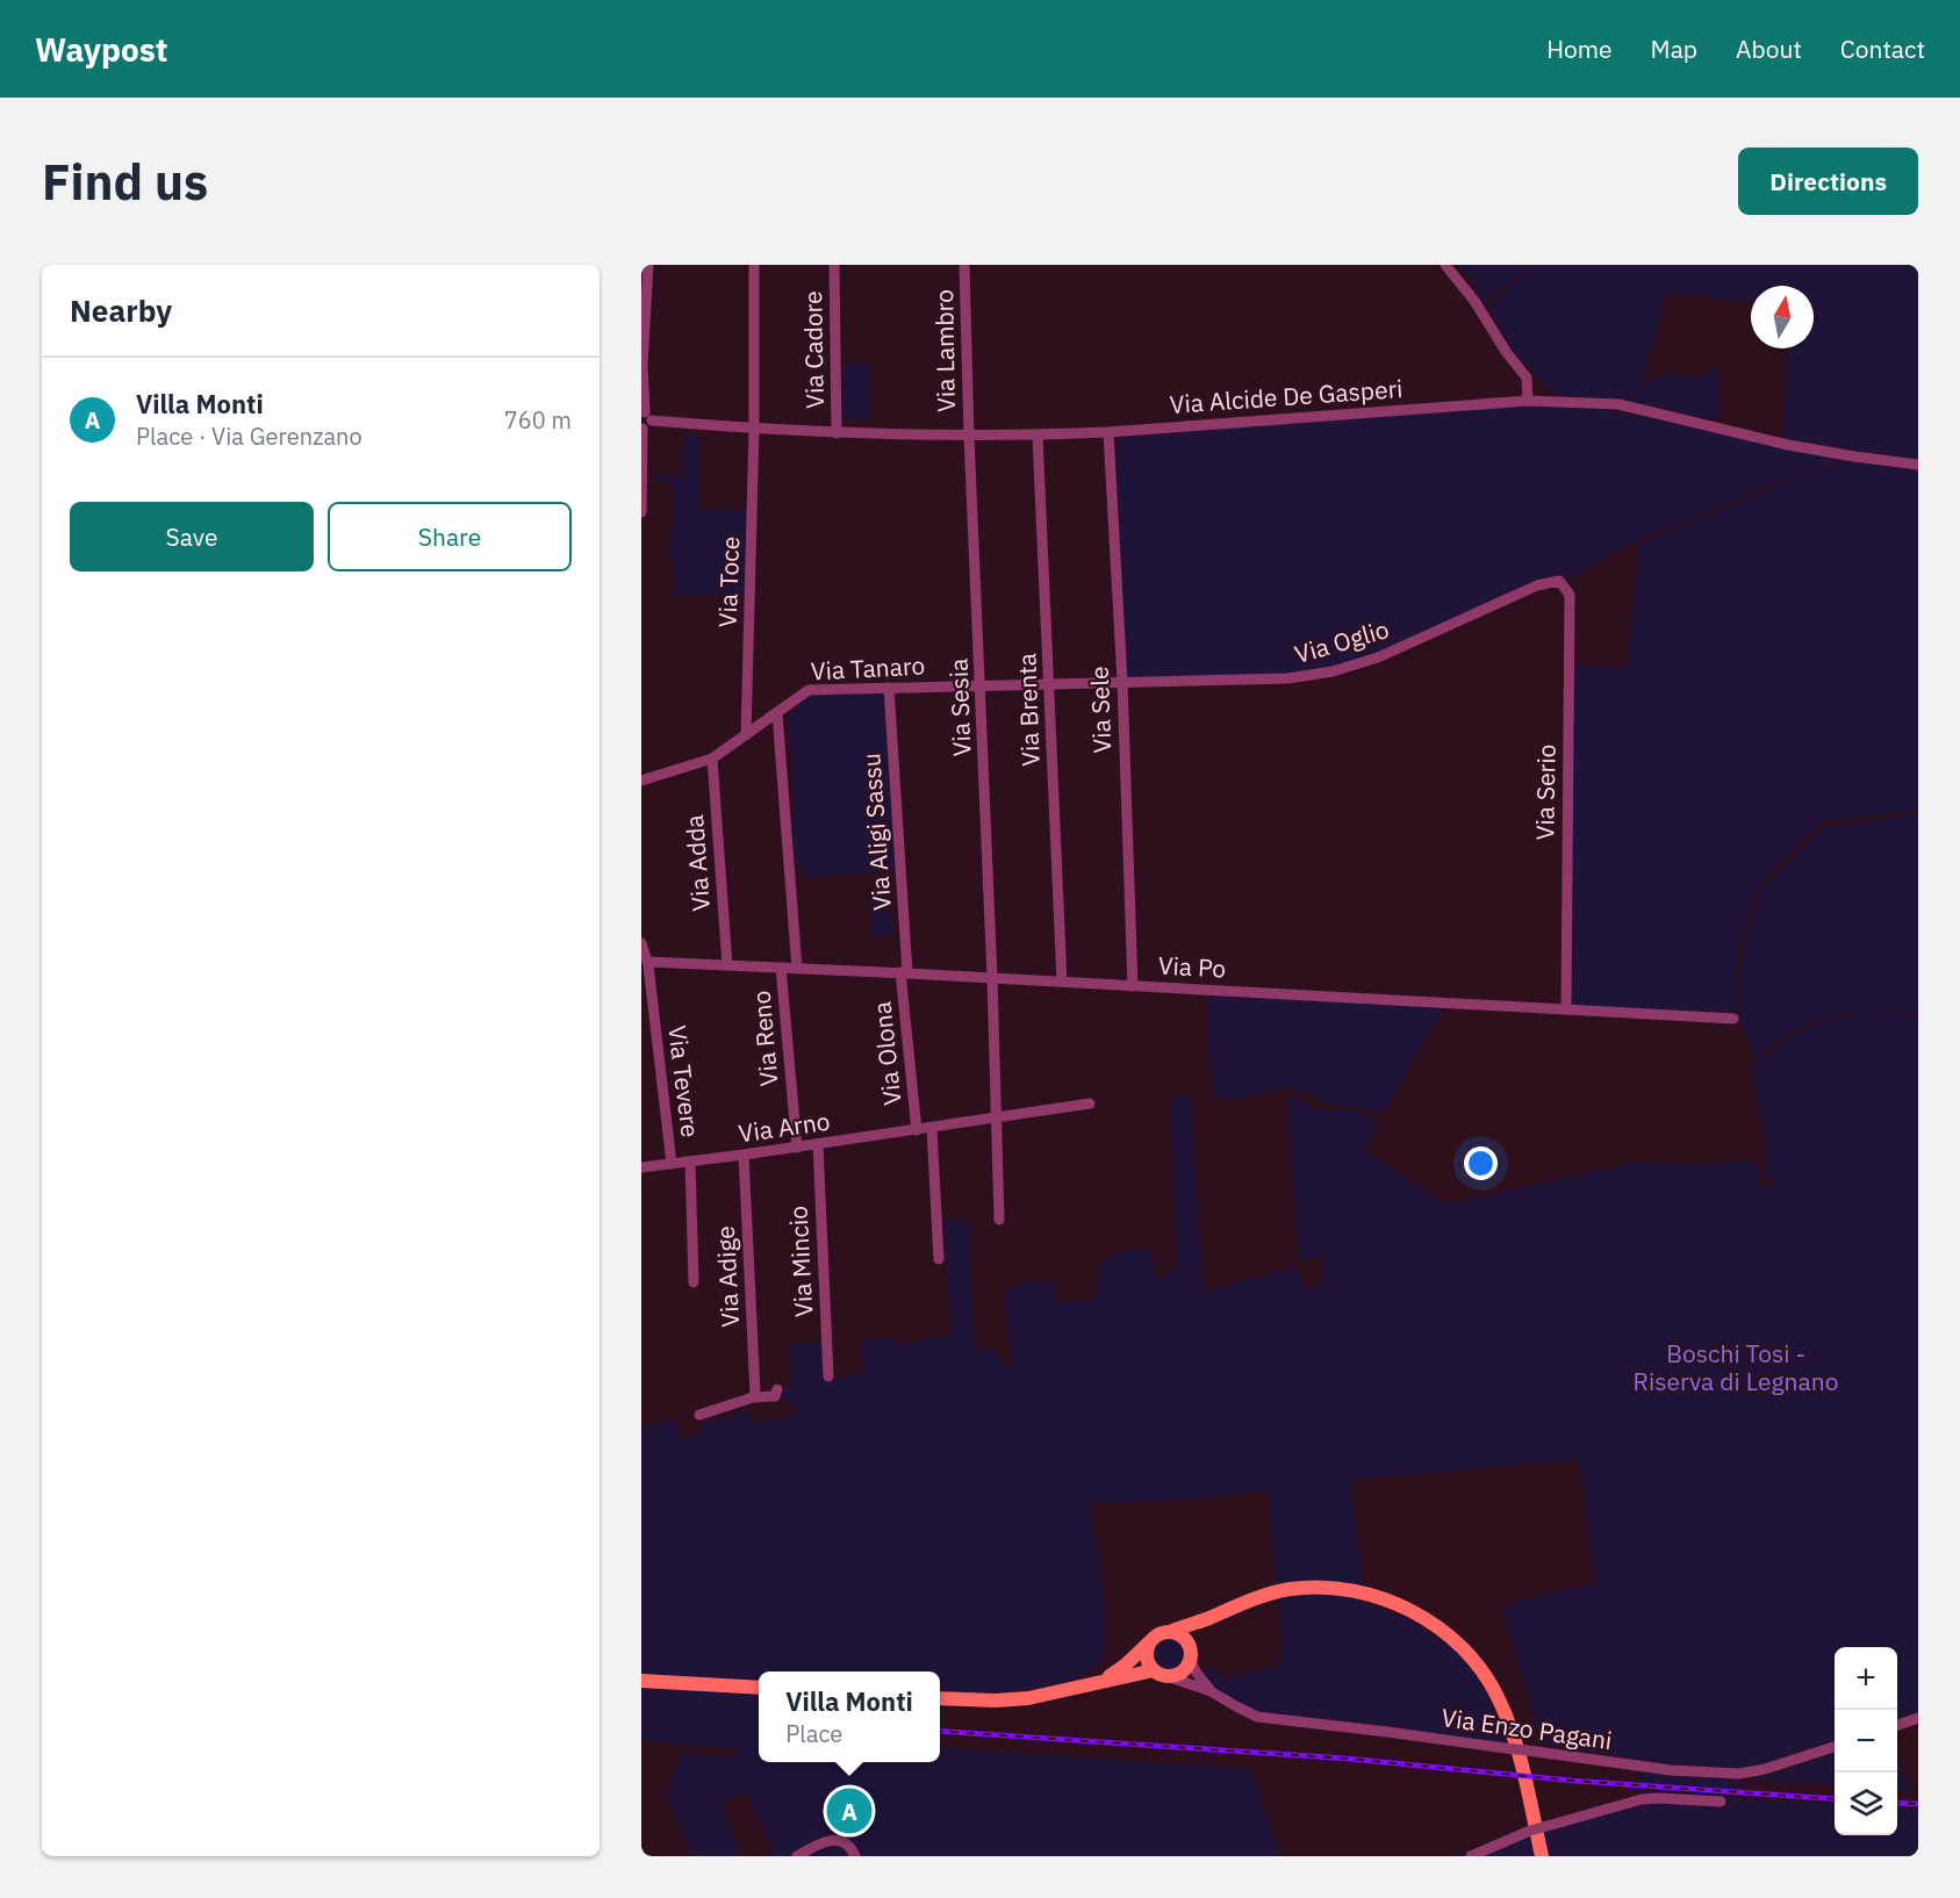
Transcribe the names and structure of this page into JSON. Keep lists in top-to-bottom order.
{
  "streets": {
    "street": [
      "Via Cadore",
      "Via Lambro",
      "Via Alcide De Gasperi",
      "Via Toce",
      "Via Oglio",
      "Via Tanaro",
      "Via Sesia",
      "Via Brenta",
      "Via Sele",
      "Via Serio",
      "Via Aligi Sassu",
      "Via Adda",
      "Via Po",
      "Via Reno",
      "Via Olona",
      "Via Tevere",
      "Via Arno",
      "Via Mincio",
      "Via Adige",
      "Via Enzo Pagani"
    ]
  },
  "crossings": [
    ["Via Cadore", "Via Alcide De Gasperi"],
    ["Via Lambro", "Via Alcide De Gasperi"],
    ["Via Lambro", "Via Sesia"],
    ["Via Alcide De Gasperi", "Via Toce"],
    ["Via Alcide De Gasperi", "Via Sesia"],
    ["Via Alcide De Gasperi", "Via Brenta"],
    ["Via Alcide De Gasperi", "Via Sele"],
    ["Via Toce", "Via Tanaro"],
    ["Via Oglio", "Via Tanaro"],
    ["Via Oglio", "Via Sele"],
    ["Via Oglio", "Via Serio"],
    ["Via Tanaro", "Via Sesia"],
    ["Via Tanaro", "Via Brenta"],
    ["Via Tanaro", "Via Sele"],
    ["Via Tanaro", "Via Aligi Sassu"],
    ["Via Tanaro", "Via Adda"],
    ["Via Sesia", "Via Po"],
    ["Via Sesia", "Via Arno"],
    ["Via Brenta", "Via Po"],
    ["Via Sele", "Via Po"],
    ["Via Serio", "Via Po"],
    ["Via Aligi Sassu", "Via Po"],
    ["Via Aligi Sassu", "Via Olona"],
    ["Via Adda", "Via Po"],
    ["Via Po", "Via Reno"],
    ["Via Po", "Via Olona"],
    ["Via Po", "Via Tevere"],
    ["Via Reno", "Via Arno"],
    ["Via Olona", "Via Arno"],
    ["Via Tevere", "Via Arno"],
    ["Via Arno", "Via Mincio"],
    ["Via Arno", "Via Adige"]
  ],
  "parks": ["Boschi Tosi - Riserva di Legnano"],
  "north": "top",
  "page": {
    "header": "Waypost",
    "nav": [
      "Home",
      "Map",
      "About",
      "Contact"
    ],
    "buttons": [
      "Directions",
      ["Save", "Share"]
    ],
    "title": "Find us",
    "heading": "Nearby",
    "list": [
      {
        "mark": "A",
        "name": "Villa Monti",
        "note": "Place · Via Gerenzano",
        "value": "760 m"
      }
    ],
    "map_buttons": ["+", "−"],
    "popup": ["Villa Monti", "Place"],
    "pins": "A"
  }
}
